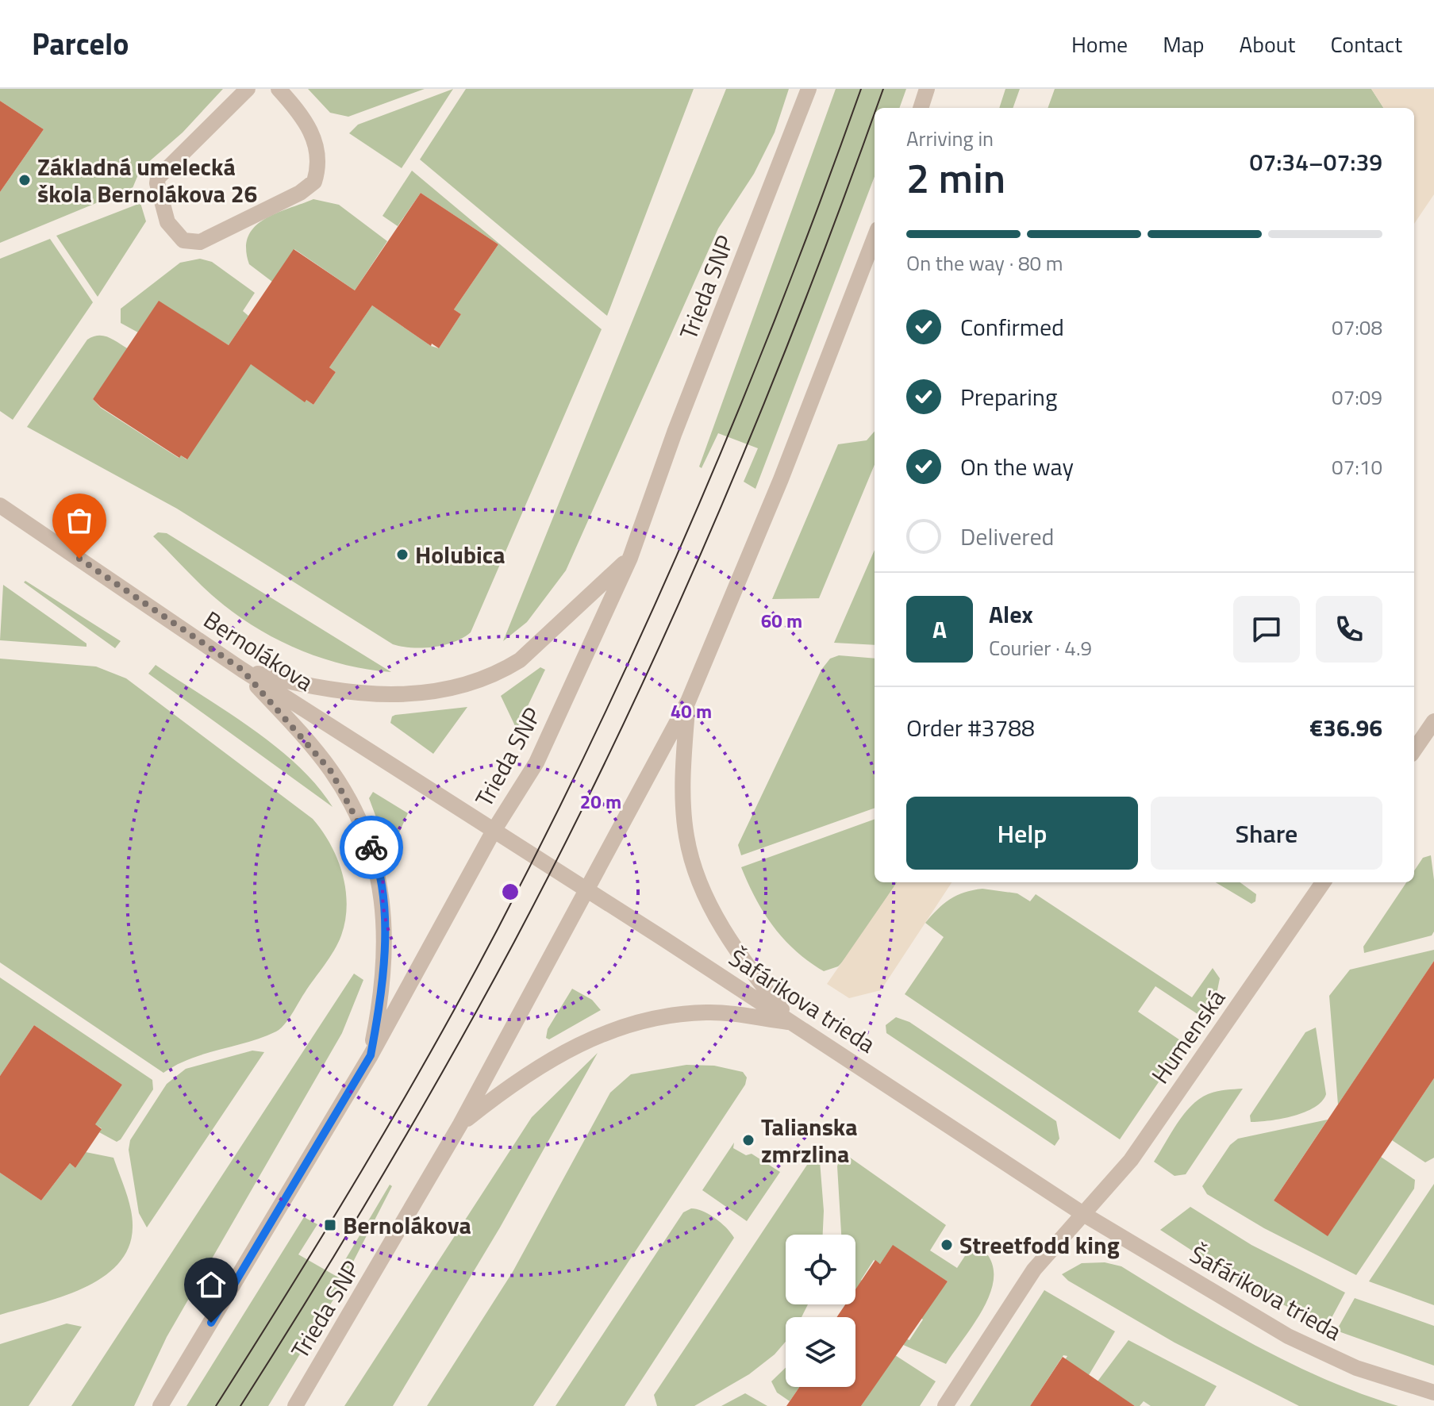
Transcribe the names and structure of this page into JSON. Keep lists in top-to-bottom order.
{
  "streets": {
    "street": [
      "Trieda SNP",
      "Bernolákova",
      "Šafárikova trieda",
      "Humenská"
    ]
  },
  "crossings": [
    ["Trieda SNP", "Bernolákova"],
    ["Trieda SNP", "Šafárikova trieda"],
    ["Bernolákova", "Šafárikova trieda"],
    ["Šafárikova trieda", "Humenská"]
  ],
  "places": {
    "other": [
      "Základná umelecká škola Bernolákova 26",
      "Holubica",
      "Talianska zmrzlina",
      "Streetfodd king"
    ],
    "transit": ["Bernolákova"]
  },
  "page": {
    "header": "Parcelo",
    "nav": [
      "Home",
      "Map",
      "About",
      "Contact"
    ],
    "heading": ["2 min", "Arriving in", "07:34–07:39"],
    "panel": [
      "Alex",
      "Courier · 4.9",
      "Order #3788",
      "€36.96"
    ],
    "bar": "On the way · 80 m",
    "list": [
      ["Confirmed", "07:08"],
      ["Preparing", "07:09"],
      ["On the way", "07:10"],
      "Delivered"
    ],
    "round": "A",
    "buttons": ["Help", "Share"]
  },
  "rings": ["60 m", "40 m", "20 m"]
}
